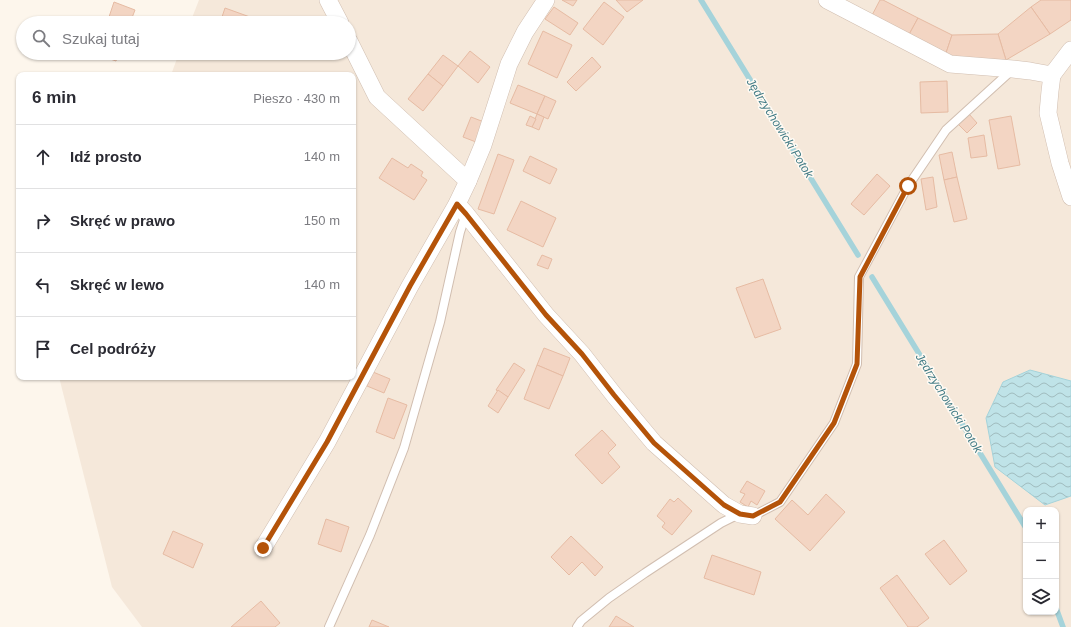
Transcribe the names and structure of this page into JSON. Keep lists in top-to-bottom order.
{
  "water": ["Jędrzychowicki Potok"],
  "page": {
    "search": "Szukaj tutaj",
    "heading": ["6 min", "Pieszo · 430 m"],
    "list": [
      ["Idź prosto", "140 m"],
      ["Skręć w prawo", "150 m"],
      ["Skręć w lewo", "140 m"],
      "Cel podróży"
    ],
    "map_buttons": ["+", "−"]
  }
}
